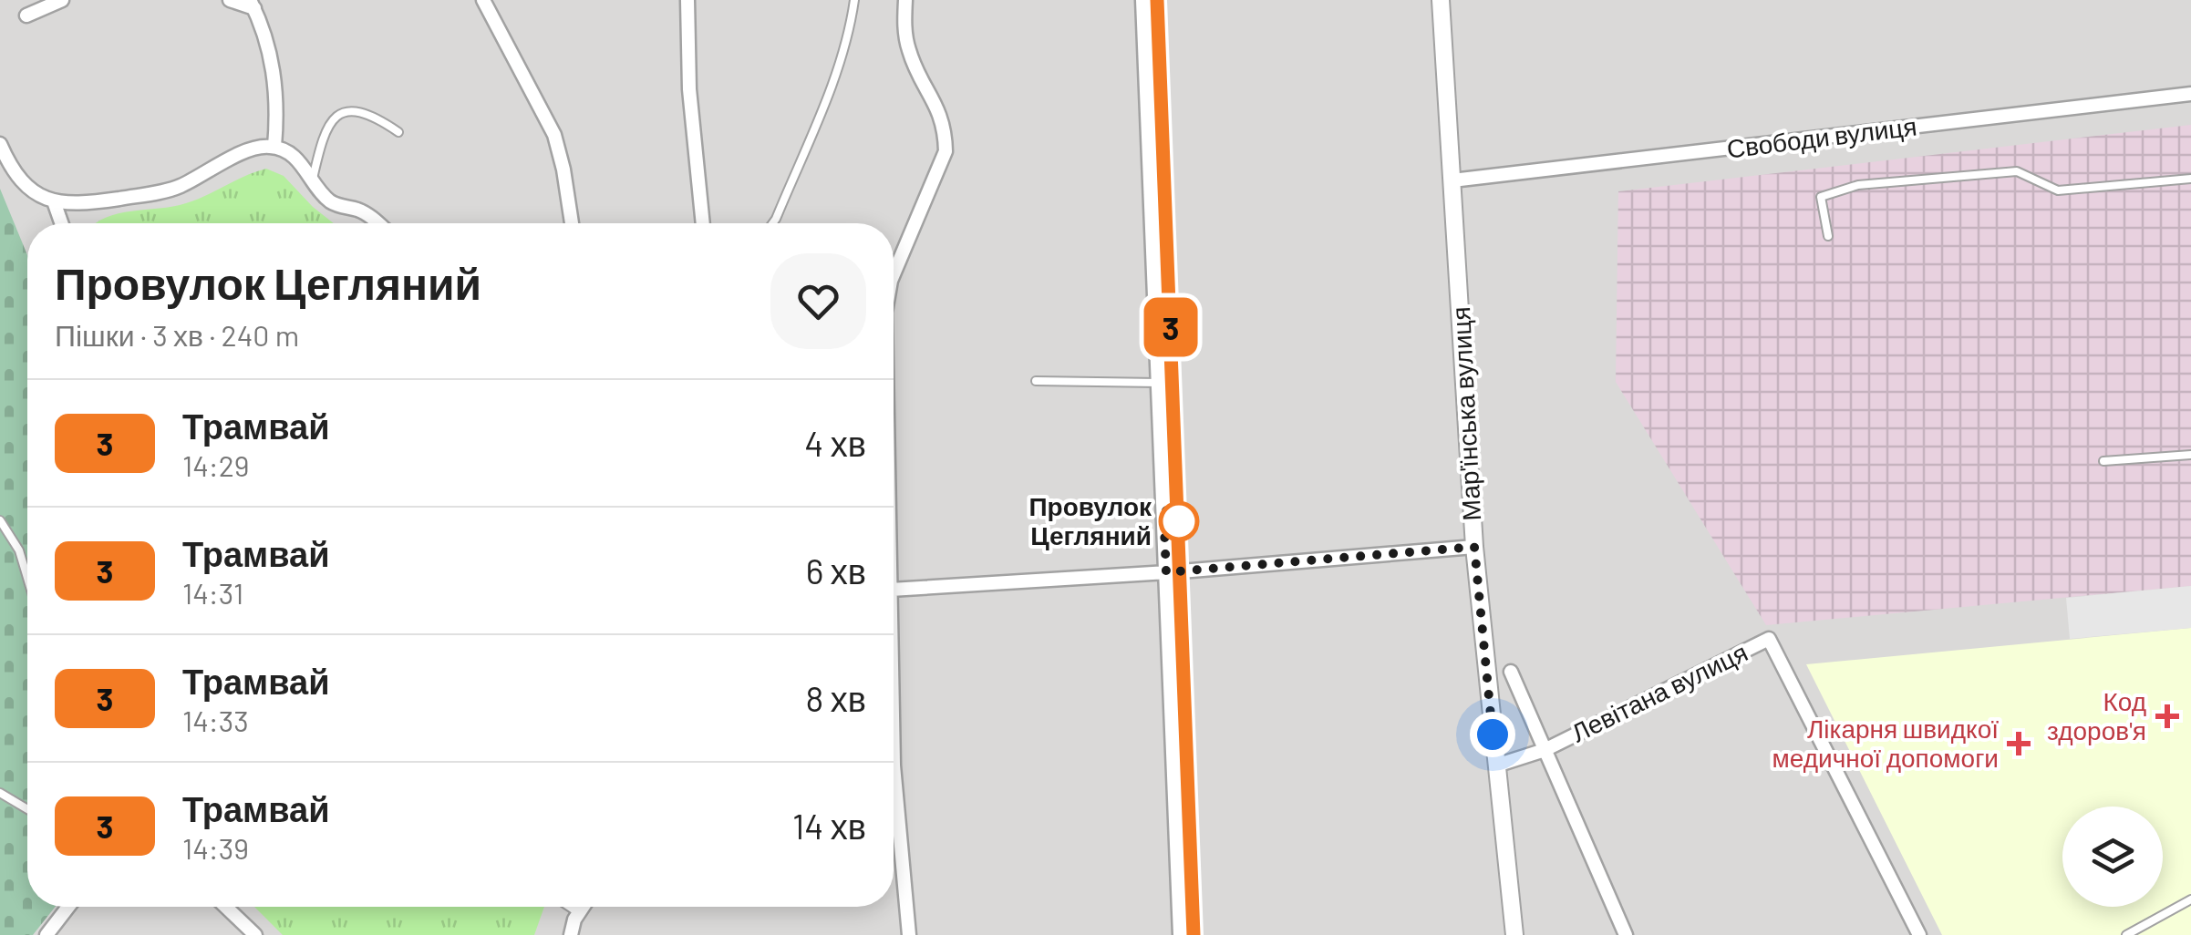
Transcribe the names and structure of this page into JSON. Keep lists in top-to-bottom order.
{
  "streets": {
    "street": ["Свободи вулиця", "Мар'їнська вулиця", "Левітана вулиця"]
  },
  "crossings": [
    ["Свободи вулиця", "Мар'їнська вулиця"],
    ["Мар'їнська вулиця", "Левітана вулиця"]
  ],
  "places": {
    "other": ["Провулок Цегляний"],
    "health": ["Код здоров'я", "Лікарня швидкої медичної допомоги"]
  },
  "lines": ["tram line 3"],
  "page": {
    "on_map": "3",
    "heading": ["Провулок Цегляний", "Пішки · 3 хв · 240 m"],
    "list": [
      {
        "mark": "3",
        "name": "Трамвай",
        "note": "14:29",
        "value": "4 хв"
      },
      {
        "mark": "3",
        "name": "Трамвай",
        "note": "14:31",
        "value": "6 хв"
      },
      {
        "mark": "3",
        "name": "Трамвай",
        "note": "14:33",
        "value": "8 хв"
      },
      {
        "mark": "3",
        "name": "Трамвай",
        "note": "14:39",
        "value": "14 хв"
      }
    ]
  }
}
